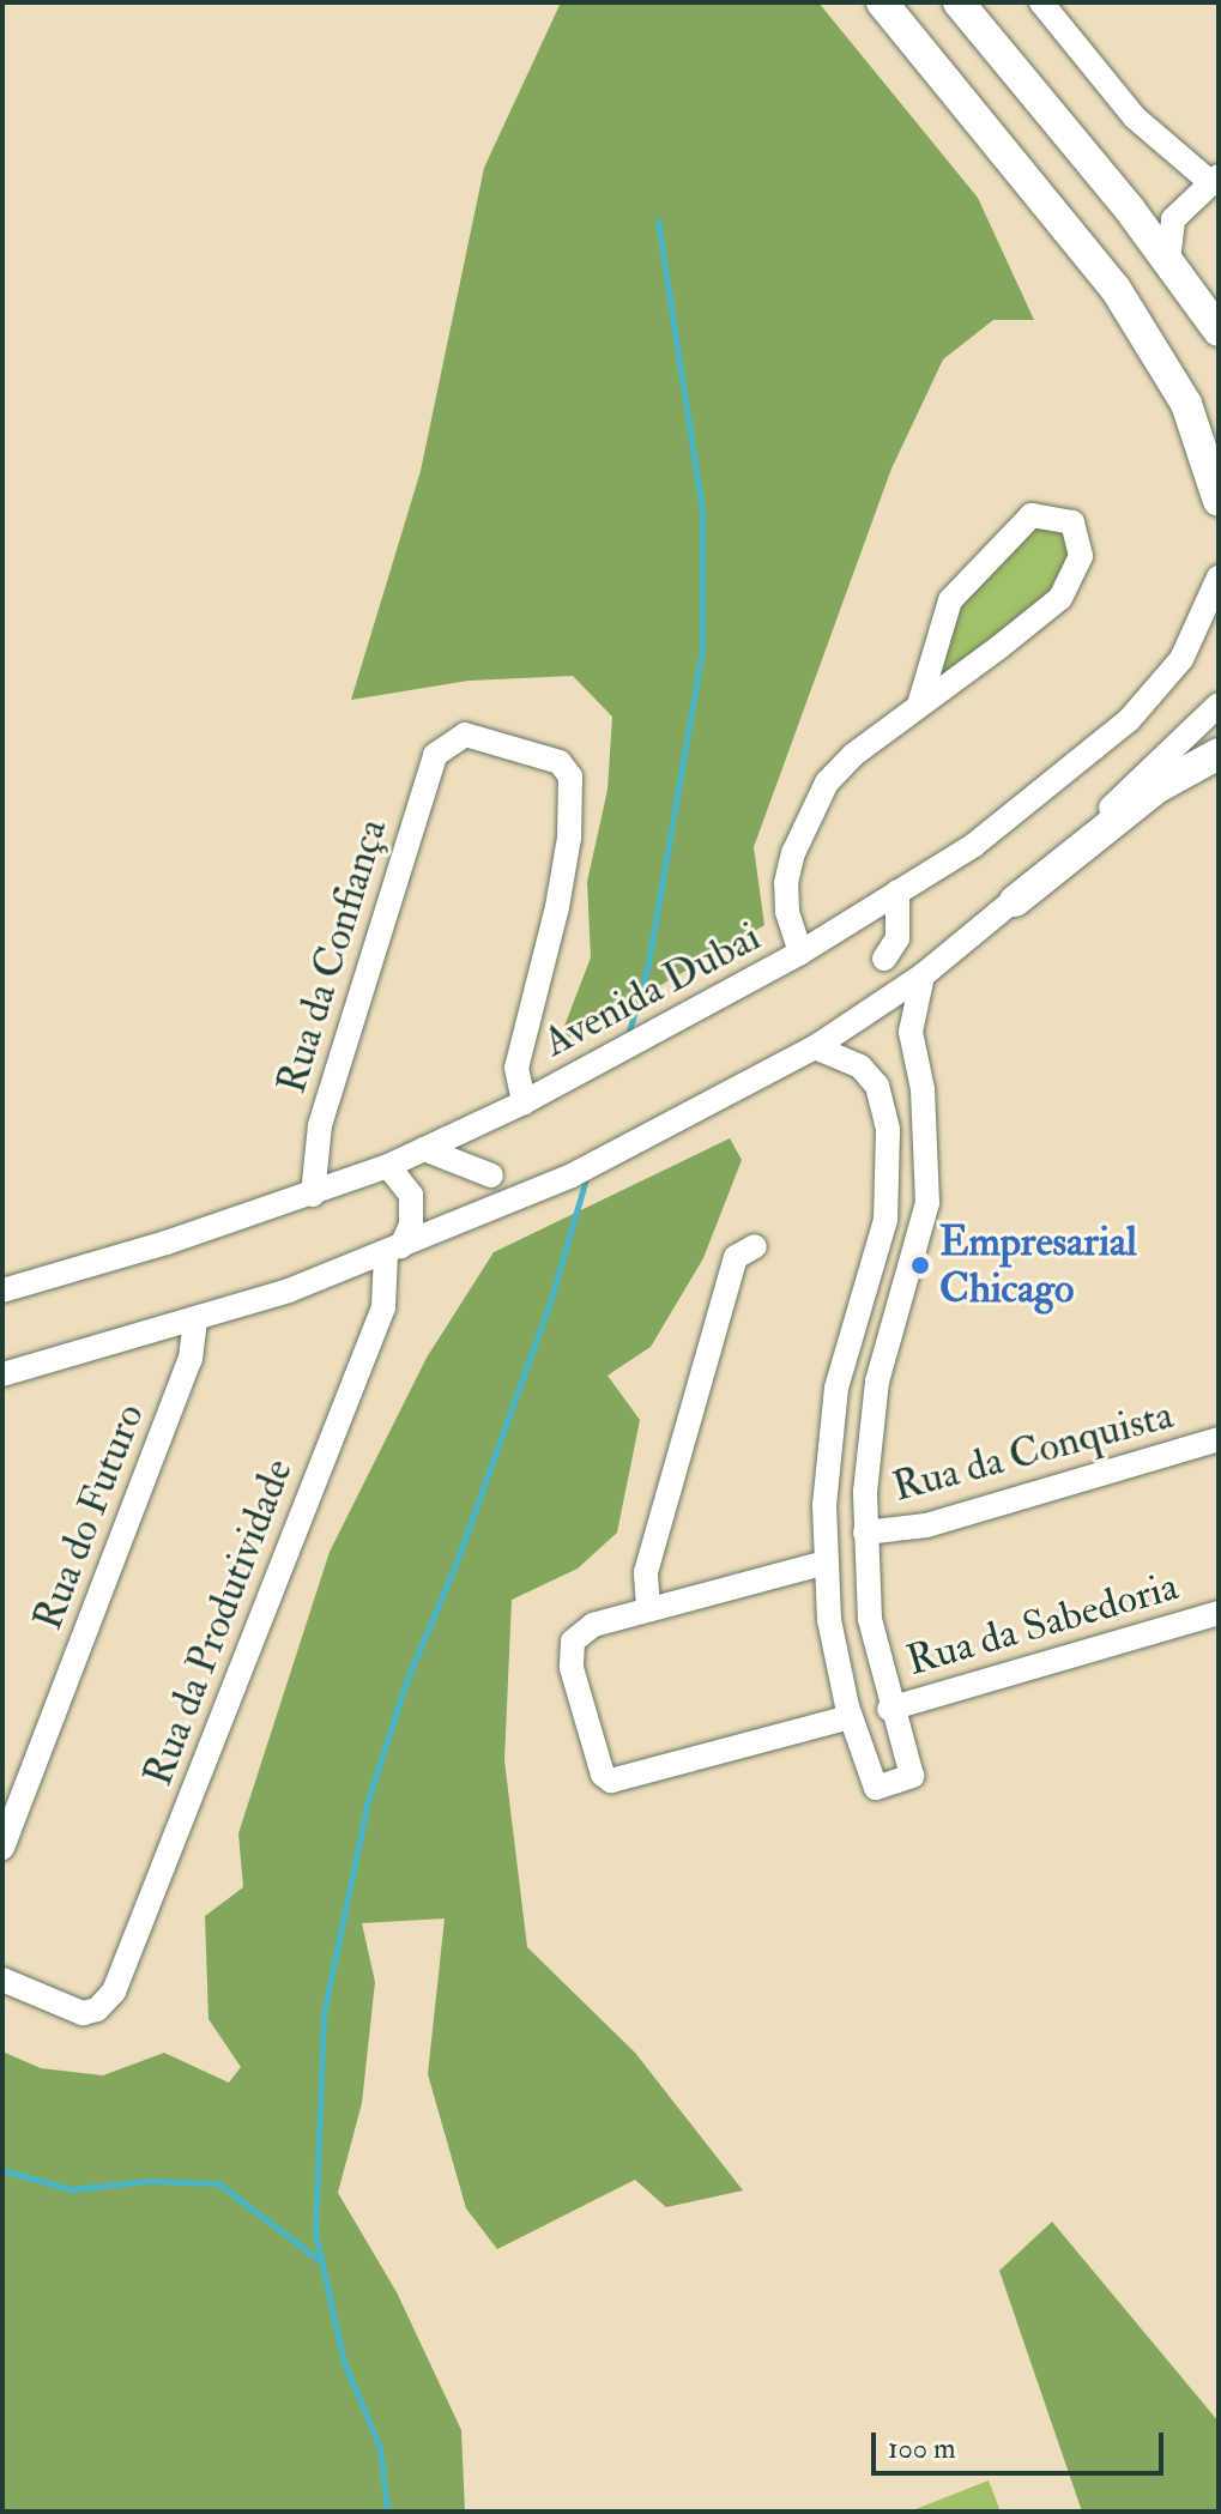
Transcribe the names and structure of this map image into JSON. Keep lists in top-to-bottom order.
{
  "streets": {
    "street": [
      "Rua da Confiança",
      "Avenida Dubai",
      "Rua da Conquista",
      "Rua do Futuro",
      "Rua da Produtividade",
      "Rua da Sabedoria"
    ]
  },
  "crossings": [
    ["Rua da Confiança", "Avenida Dubai"],
    ["Avenida Dubai", "Rua da Produtividade"]
  ],
  "places": ["Empresarial Chicago"],
  "scale_bar": "100 m"
}
